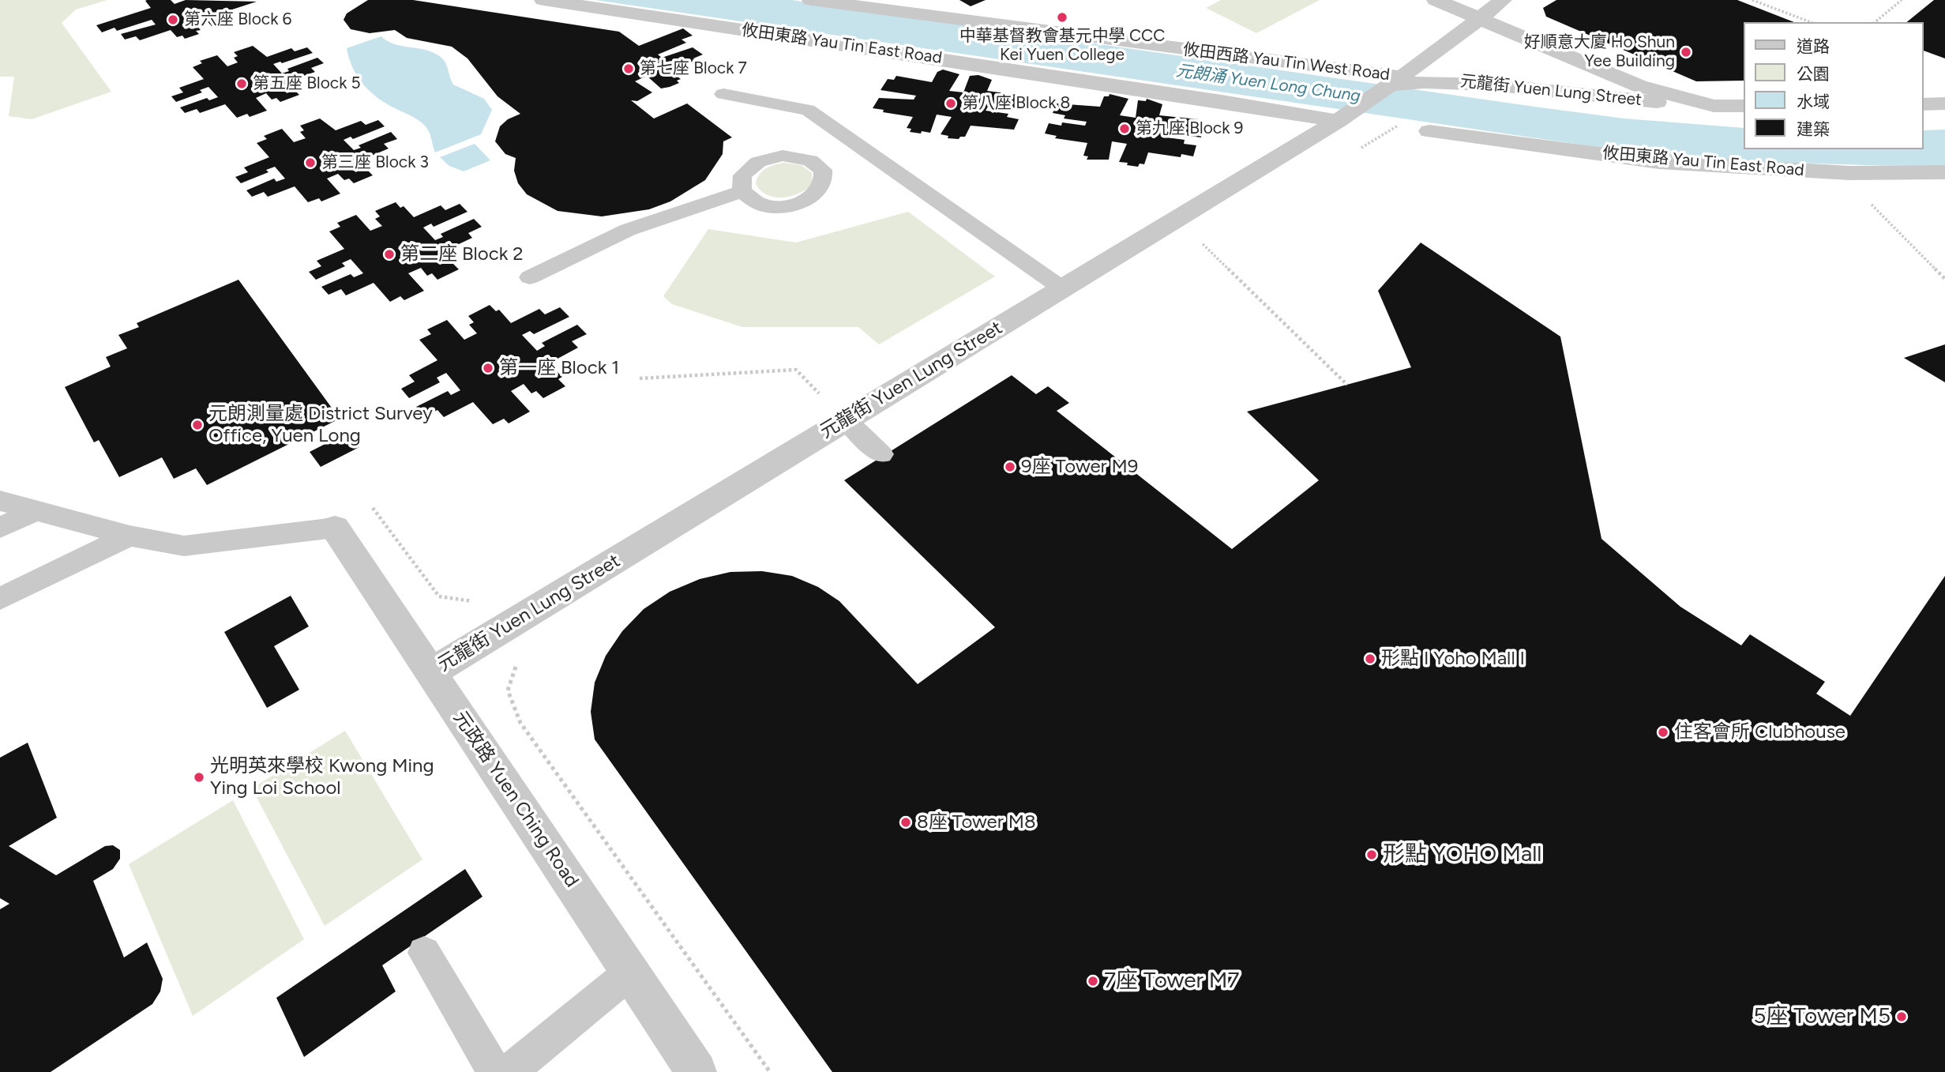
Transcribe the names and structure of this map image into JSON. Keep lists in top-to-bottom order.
{
  "streets": {
    "street": [
      "攸田東路 Yau Tin East Road",
      "攸田西路 Yau Tin West Road",
      "元龍街 Yuen Lung Street",
      "元政路 Yuen Ching Road"
    ]
  },
  "crossings": [
    ["攸田東路 Yau Tin East Road", "元龍街 Yuen Lung Street"],
    ["攸田西路 Yau Tin West Road", "元龍街 Yuen Lung Street"],
    ["元龍街 Yuen Lung Street", "元政路 Yuen Ching Road"]
  ],
  "water": ["元朗涌 Yuen Long Chung"],
  "places": [
    "中華基督教會基元中學 CCC Kei Yuen College",
    "第六座 Block 6",
    "好順意大廈 Ho Shun Yee Building",
    "第七座 Block 7",
    "第五座 Block 5",
    "第八座 Block 8",
    "第九座 Block 9",
    "第三座 Block 3",
    "第二座 Block 2",
    "第一座 Block 1",
    "元朗測量處 District Survey Office, Yuen Long",
    "9座 Tower M9",
    "形點 I Yoho Mall I",
    "住客會所 Clubhouse",
    "光明英來學校 Kwong Ming Ying Loi School",
    "8座 Tower M8",
    "形點 YOHO Mall",
    "7座 Tower M7",
    "5座 Tower M5"
  ],
  "legend": [
    "道路",
    "公園",
    "水域",
    "建築"
  ]
}
